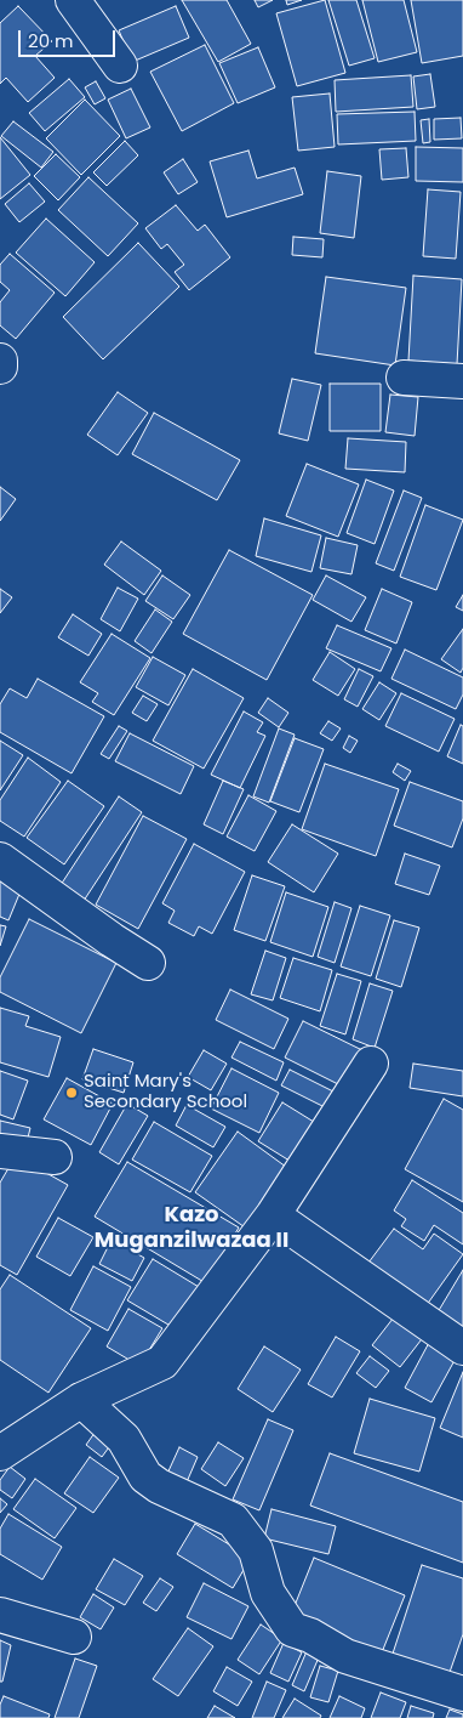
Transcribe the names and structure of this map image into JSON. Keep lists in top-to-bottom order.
{
  "districts": ["Kazo Muganzilwazaa II"],
  "places": ["Saint Mary's Secondary School"],
  "scale_bar": "20 m"
}
